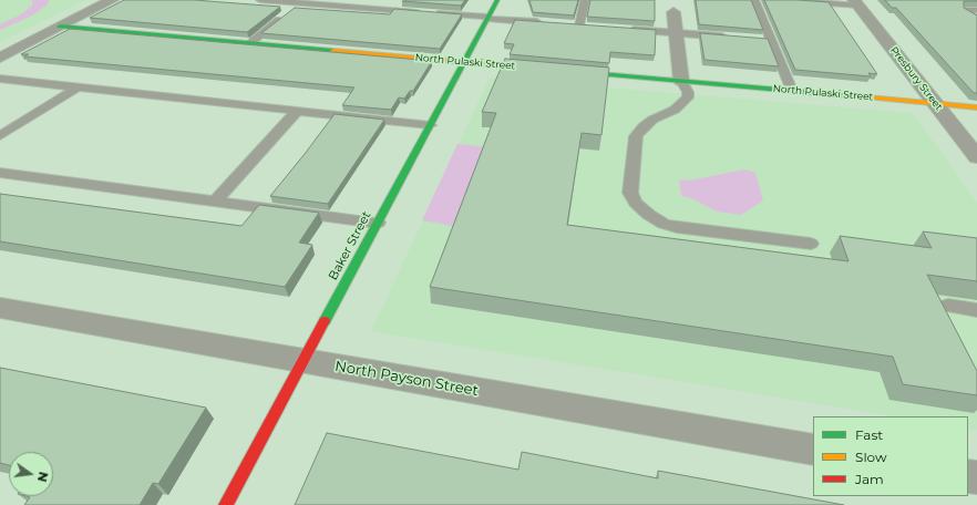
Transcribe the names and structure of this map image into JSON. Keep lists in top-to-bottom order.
{
  "streets": {
    "street": [
      "North Pulaski Street",
      "Presbury Street",
      "Baker Street",
      "North Payson Street"
    ]
  },
  "crossings": [
    ["North Pulaski Street", "Presbury Street"],
    ["North Pulaski Street", "Baker Street"],
    ["Baker Street", "North Payson Street"]
  ],
  "legend": ["Fast", "Slow", "Jam"],
  "north": "right"
}
